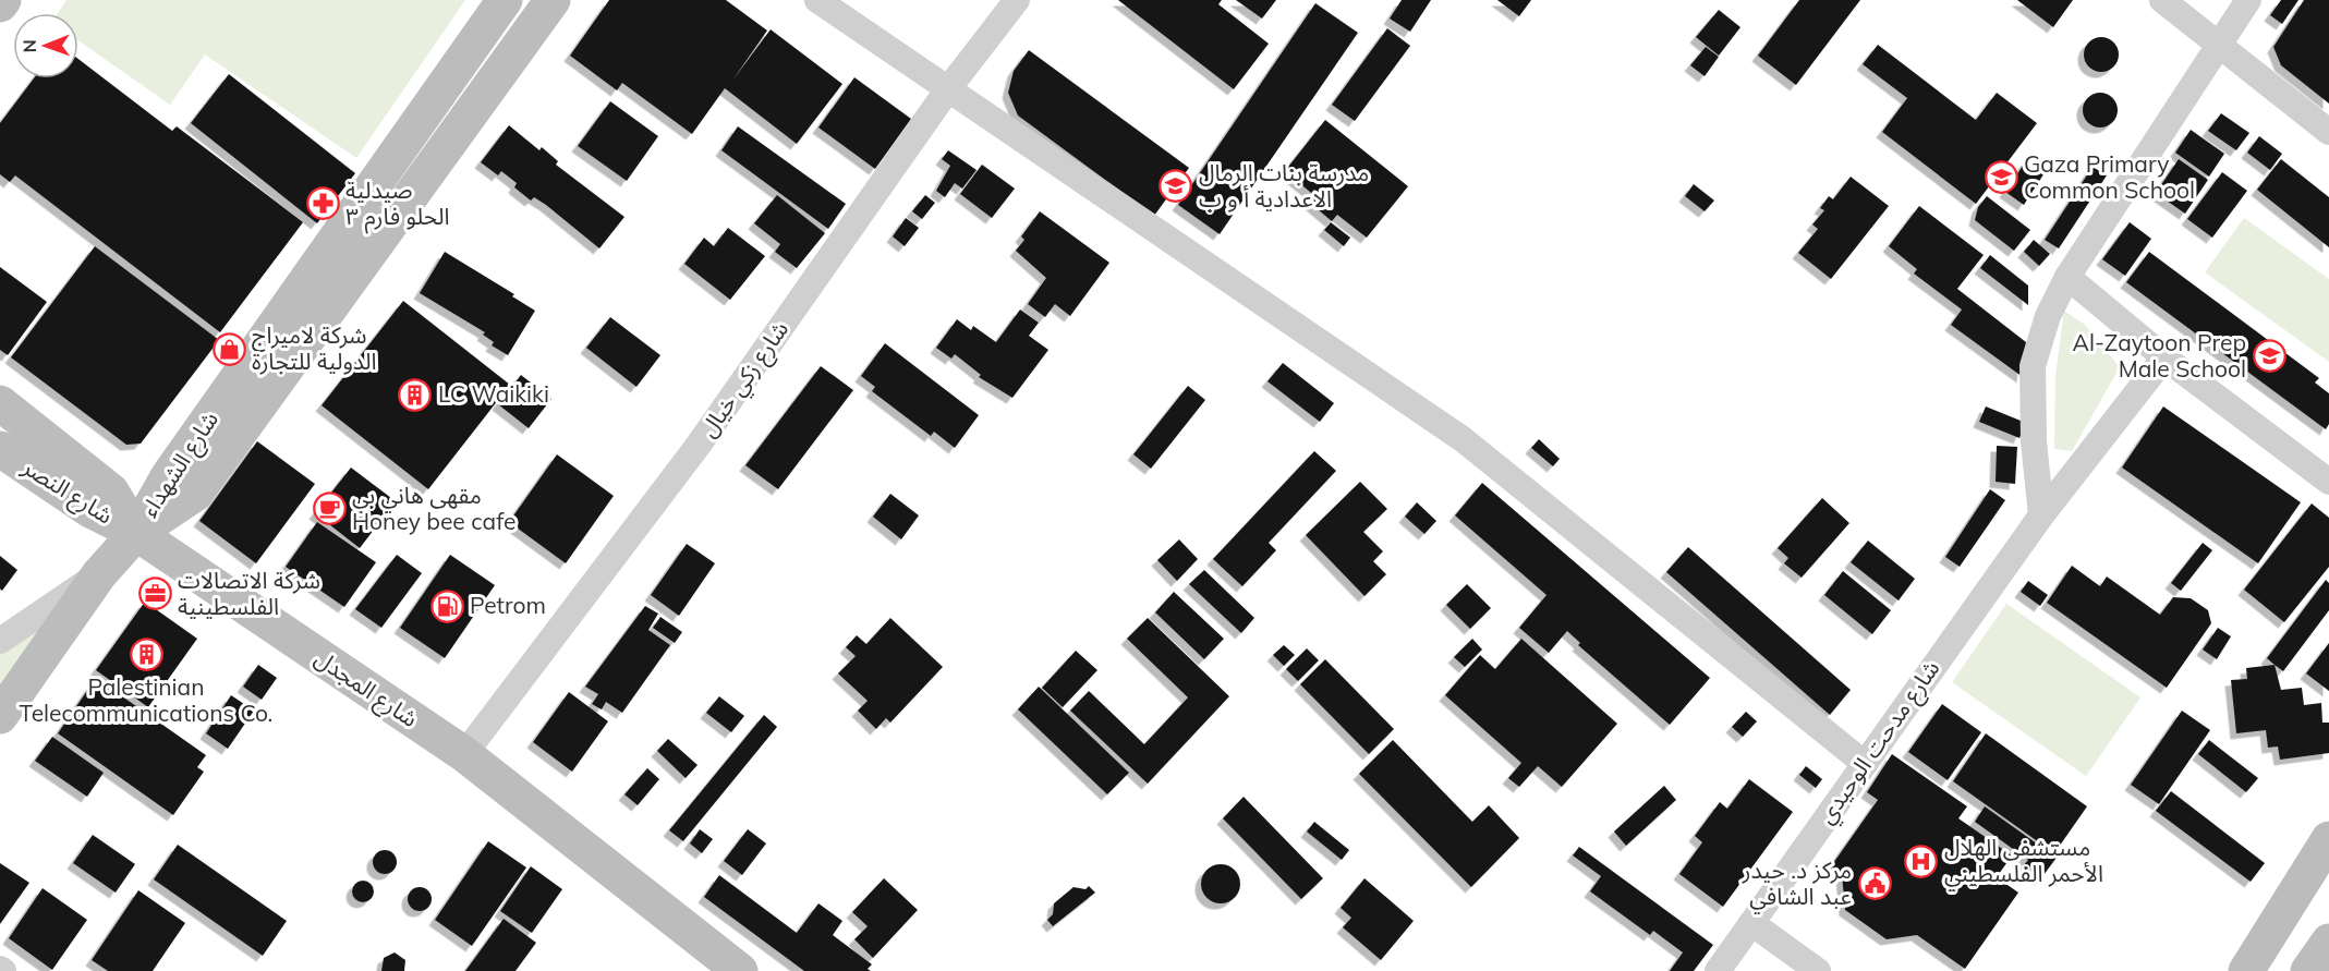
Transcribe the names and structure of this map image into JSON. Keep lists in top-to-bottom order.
{
  "streets": {
    "street": [
      "شارع زكي خيال",
      "شارع الشهداء",
      "شارع النصر",
      "شارع المجدل",
      "شارع مدحت الوحيدي"
    ]
  },
  "crossings": [
    ["شارع زكي خيال", "شارع المجدل"],
    ["شارع الشهداء", "شارع النصر"],
    ["شارع الشهداء", "شارع المجدل"],
    ["شارع النصر", "شارع المجدل"]
  ],
  "places": {
    "school or university": ["Gaza Primary Common School", "مدرسة بنات الرمال الاعدادية أ و ب", "Al-Zaytoon Prep Male School"],
    "pharmacy": ["صيدلية الحلو فارم ٣"],
    "shop": ["شركة لاميراج الدولية للتجارة"],
    "building": ["LC Waikiki", "Palestinian Telecommunications Co."],
    "cafe": ["مقهى هاني بي Honey bee cafe"],
    "office": ["شركة الاتصالات الفلسطينية"],
    "fuel station": ["Petrom"],
    "hospital": ["مستشفى الهلال الأحمر الفلسطيني"],
    "public building": ["مركز د. حيدر عبد الشافي"]
  },
  "north": "left"
}
